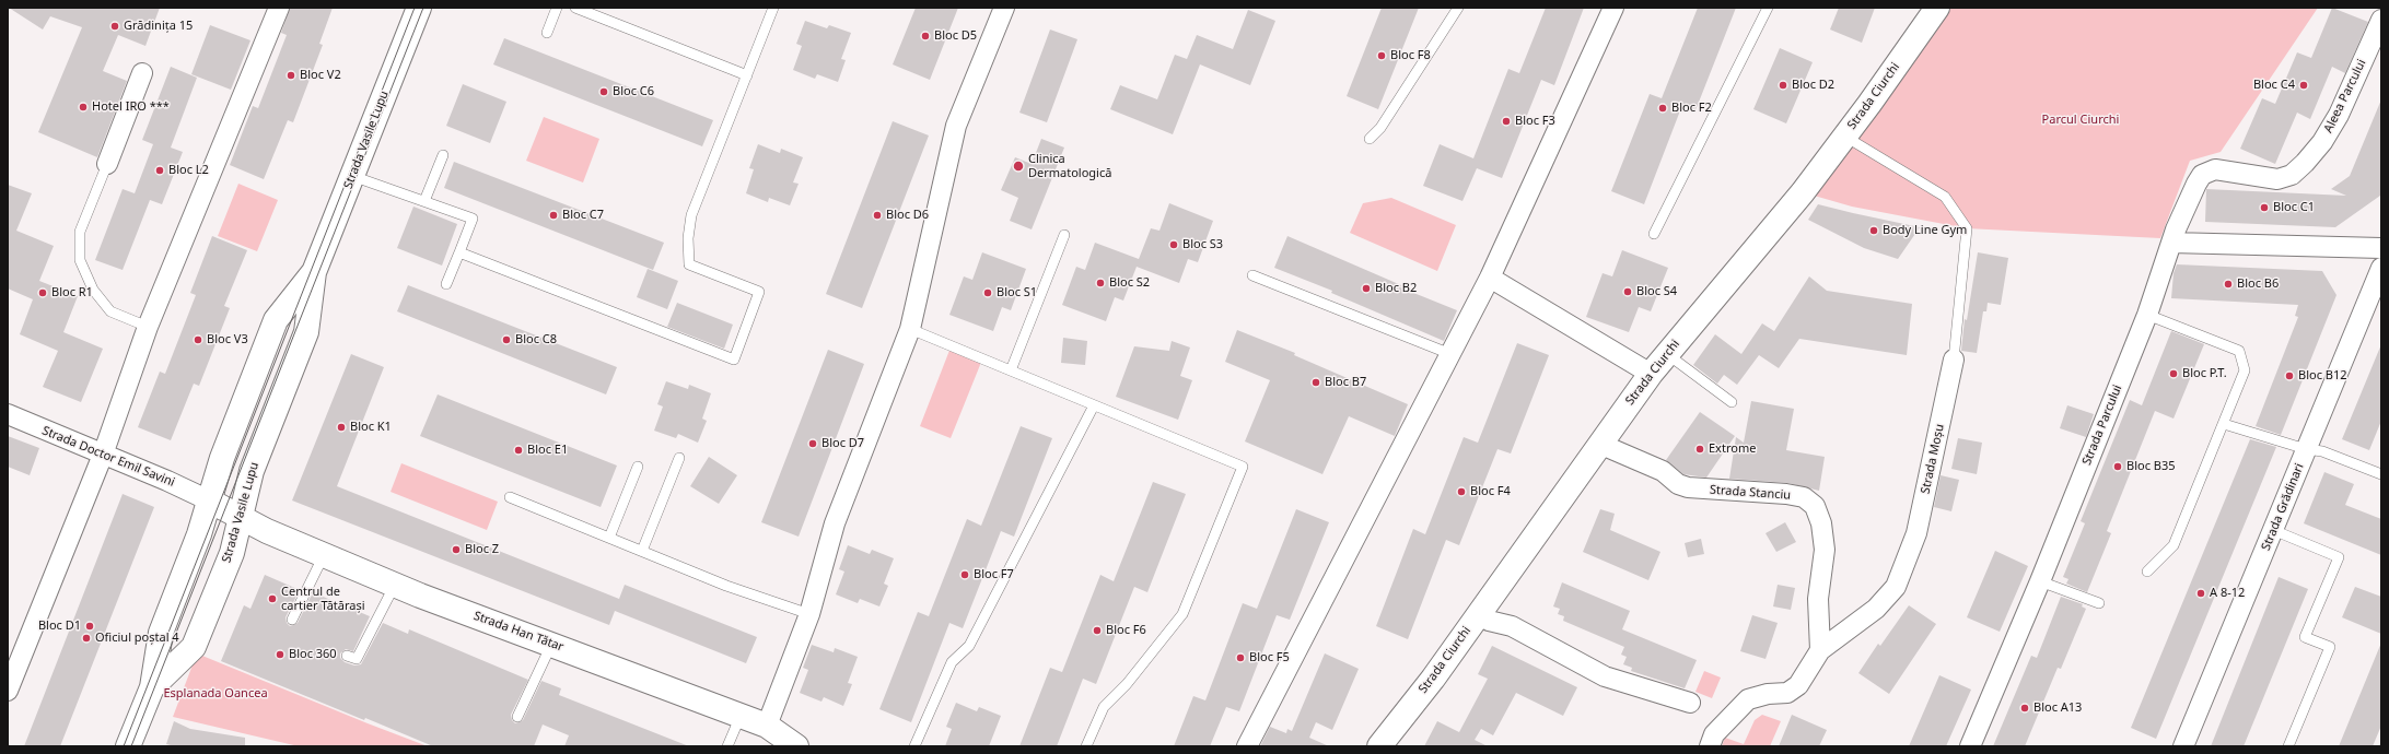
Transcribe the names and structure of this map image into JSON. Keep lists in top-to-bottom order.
{
  "streets": {
    "street": [
      "Strada Ciurchi",
      "Aleea Parcului",
      "Strada Vasile Lupu",
      "Strada Parcului",
      "Strada Doctor Emil Savini",
      "Strada Moșu",
      "Strada Stanciu",
      "Strada Grădinari",
      "Strada Han Tătar"
    ]
  },
  "crossings": [
    ["Strada Ciurchi", "Strada Moșu"],
    ["Strada Ciurchi", "Strada Stanciu"],
    ["Aleea Parcului", "Strada Parcului"],
    ["Strada Vasile Lupu", "Strada Doctor Emil Savini"],
    ["Strada Vasile Lupu", "Strada Han Tătar"],
    ["Strada Doctor Emil Savini", "Strada Han Tătar"],
    ["Strada Moșu", "Strada Stanciu"]
  ],
  "parks": ["Parcul Ciurchi", "Esplanada Oancea"],
  "places": [
    "Grădinița 15",
    "Bloc D5",
    "Bloc F8",
    "Bloc V2",
    "Bloc D2",
    "Bloc C4",
    "Bloc C6",
    "Hotel IRO ***",
    "Bloc F2",
    "Bloc F3",
    "Clinica Dermatologică",
    "Bloc L2",
    "Bloc C1",
    "Bloc C7",
    "Bloc D6",
    "Body Line Gym",
    "Bloc S3",
    "Bloc S2",
    "Bloc B6",
    "Bloc B2",
    "Bloc S4",
    "Bloc R1",
    "Bloc S1",
    "Bloc V3",
    "Bloc C8",
    "Bloc P.T.",
    "Bloc B12",
    "Bloc B7",
    "Bloc K1",
    "Bloc D7",
    "Extrome",
    "Bloc E1",
    "Bloc B35",
    "Bloc F4",
    "Bloc Z",
    "Bloc F7",
    "A 8-12",
    "Centrul de cartier Tătărași",
    "Bloc D1",
    "Bloc F6",
    "Oficiul poștal 4",
    "Bloc 360",
    "Bloc F5",
    "Bloc A13"
  ]
}
